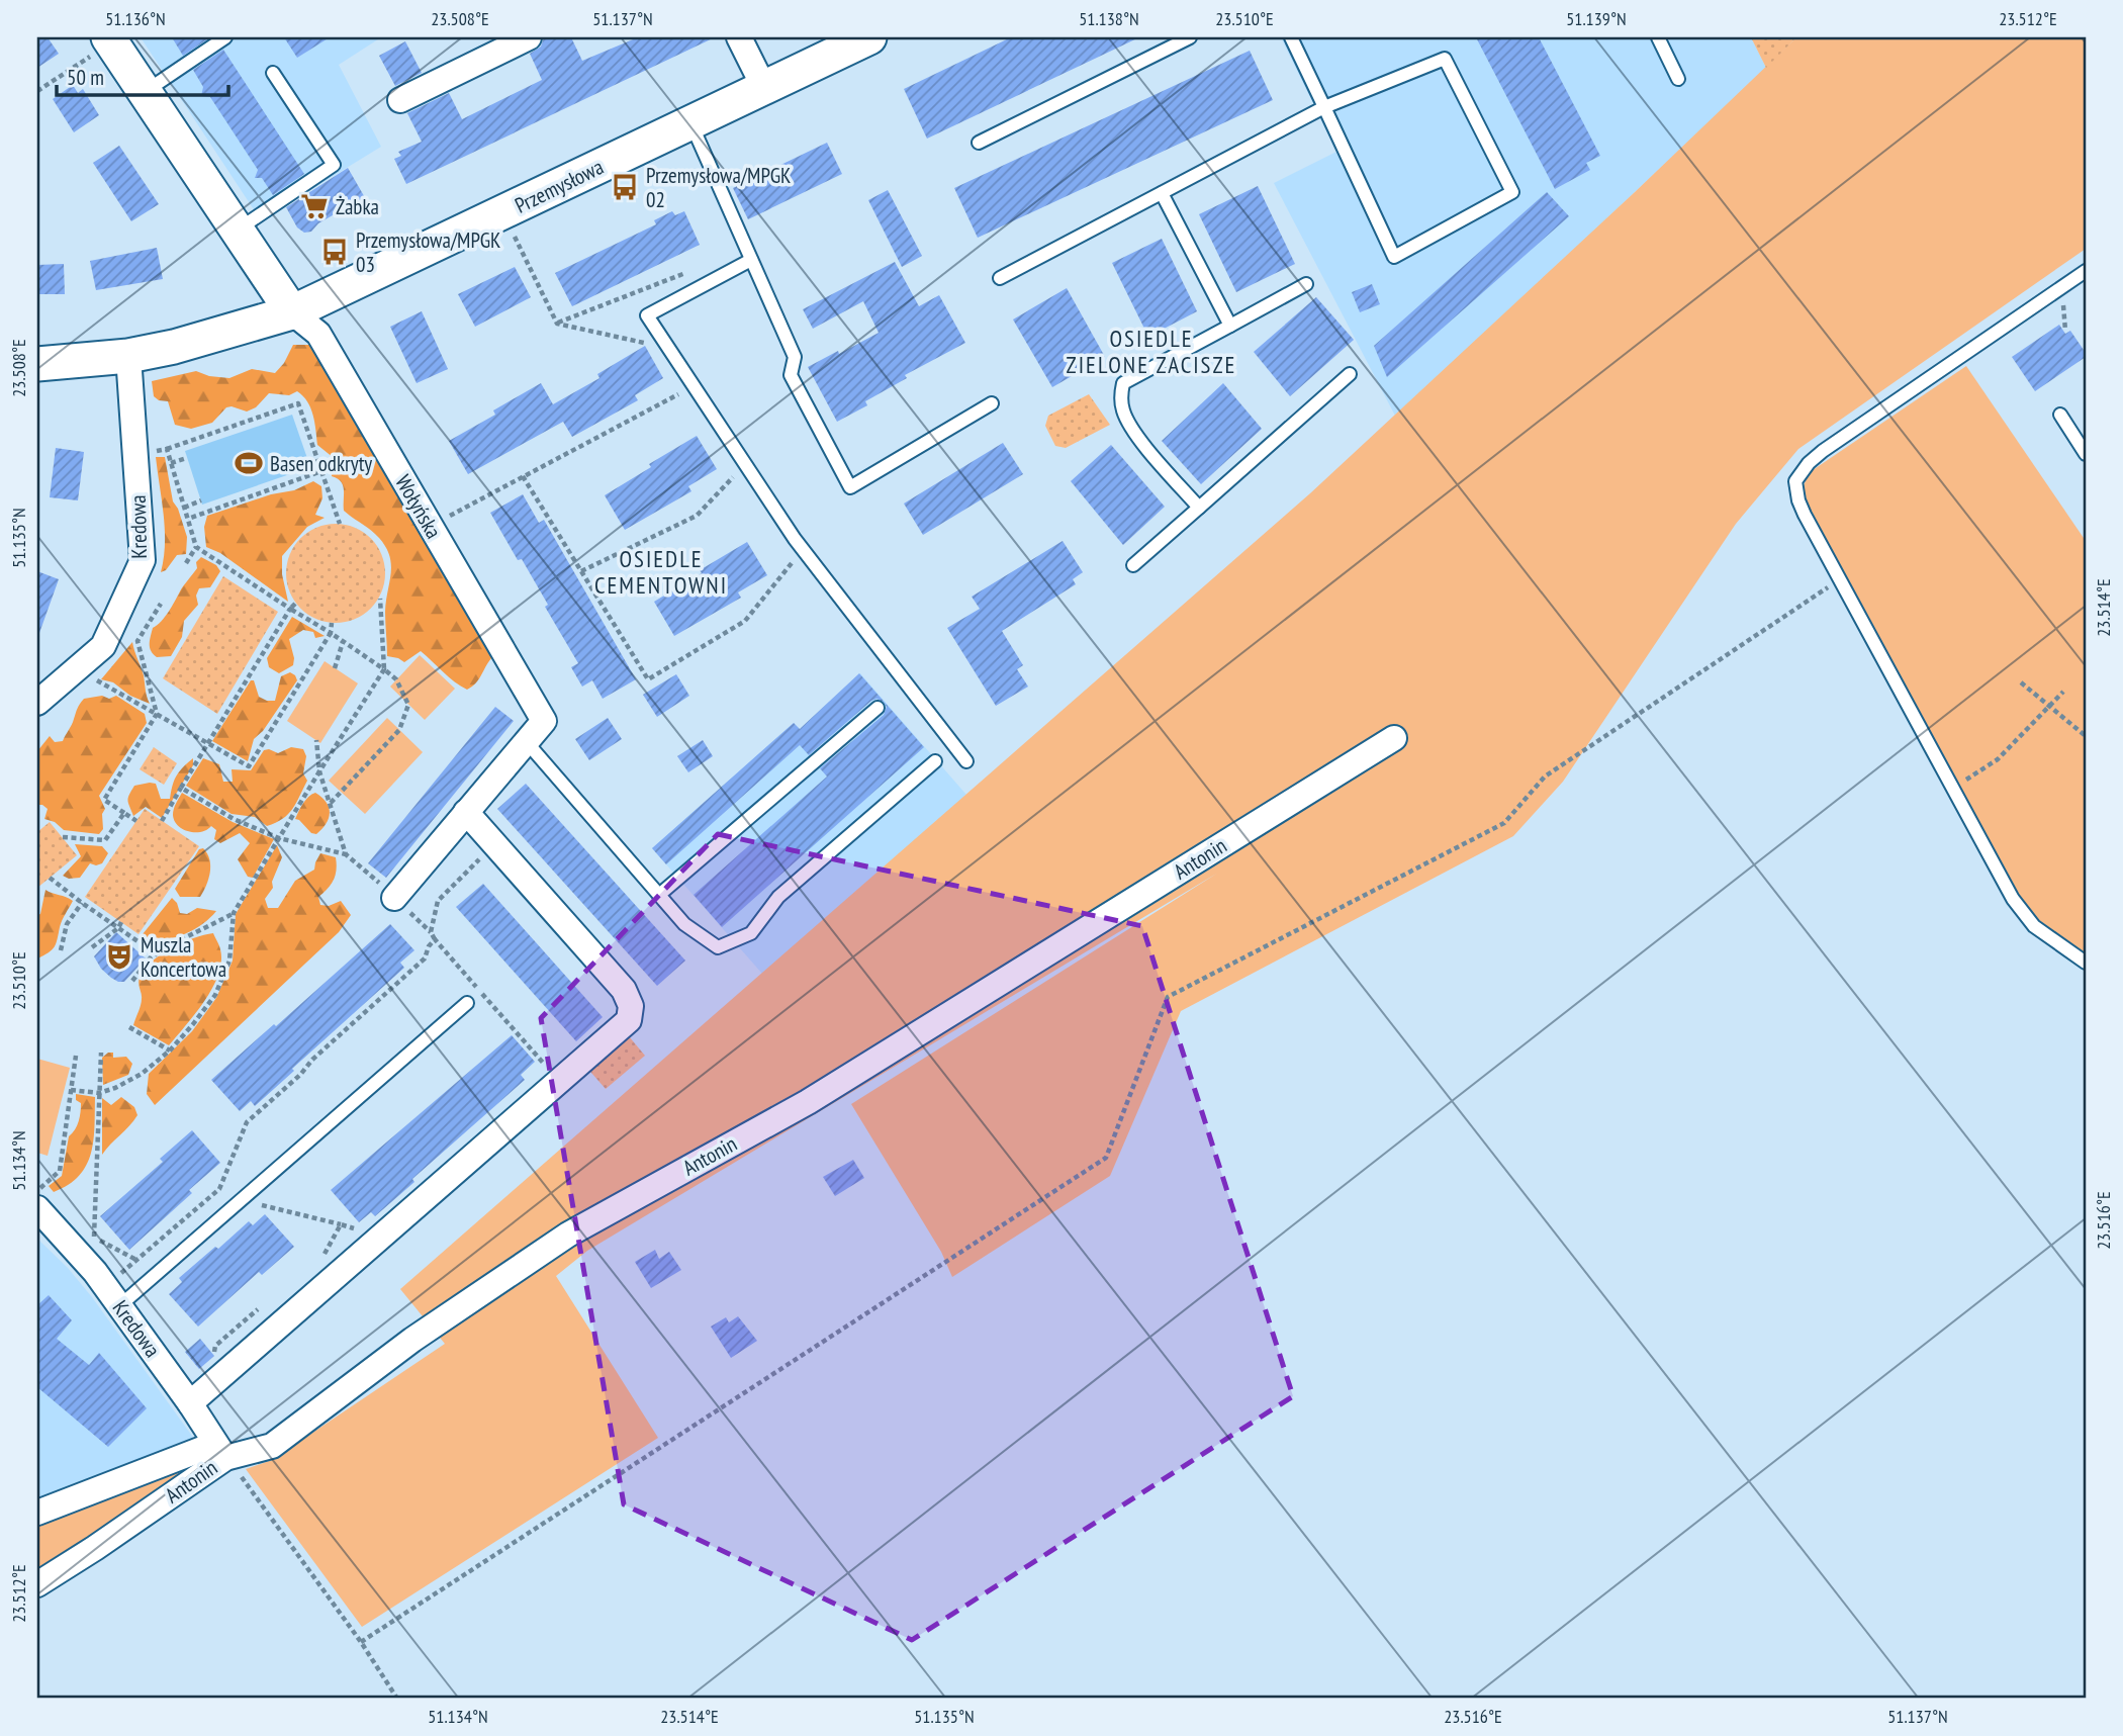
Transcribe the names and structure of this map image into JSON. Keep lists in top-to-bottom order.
{
  "streets": {
    "main road": ["Przemysłowa", "Wołyńska"],
    "street": ["Kredowa", "Antonin"]
  },
  "crossings": [
    ["Przemysłowa", "Wołyńska"],
    ["Przemysłowa", "Kredowa"],
    ["Kredowa", "Antonin"]
  ],
  "districts": ["OSIEDLE ZIELONE ZACISZE", "OSIEDLE CEMENTOWNI"],
  "places": {
    "bus stop": ["Przemysłowa/MPGK 02", "Przemysłowa/MPGK 03"],
    "supermarket": ["Żabka"],
    "sports": ["Basen odkryty"],
    "theatre": ["Muszla Koncertowa"]
  },
  "scale_bar": "50 m",
  "coordinates": [
    "51.136°N",
    "23.508°E",
    "51.137°N",
    "51.138°N",
    "23.510°E",
    "51.139°N",
    "23.512°E",
    "51.135°N",
    "23.514°E",
    "51.134°N",
    "23.516°E"
  ]
}
